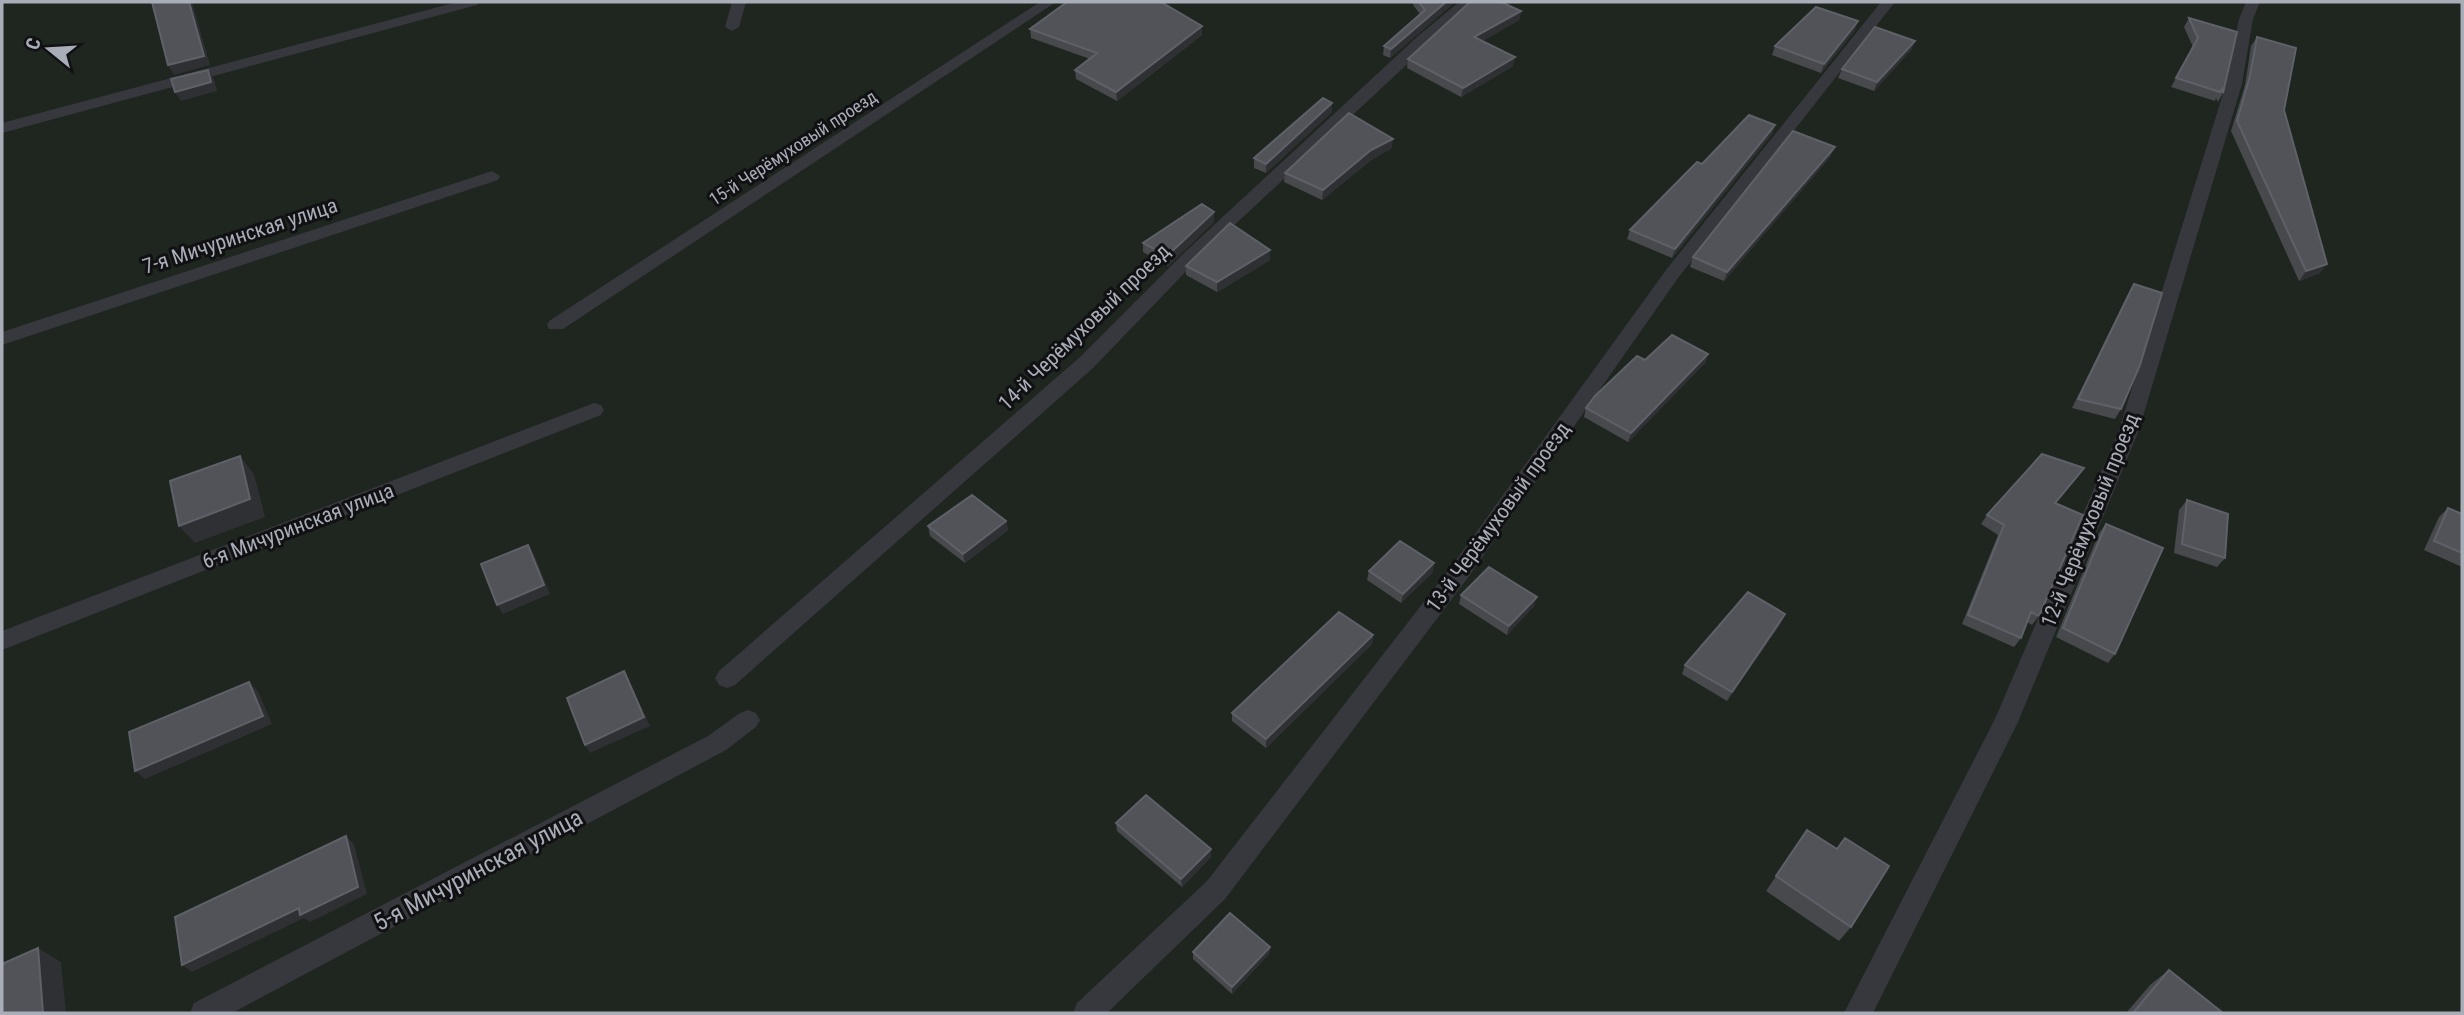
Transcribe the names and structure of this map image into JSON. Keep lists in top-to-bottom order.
{
  "streets": {
    "lane": [
      "15-й Черёмуховый проезд",
      "7-я Мичуринская улица",
      "14-й Черёмуховый проезд",
      "13-й Черёмуховый проезд",
      "12-й Черёмуховый проезд",
      "6-я Мичуринская улица",
      "5-я Мичуринская улица"
    ]
  },
  "north": "left"
}
